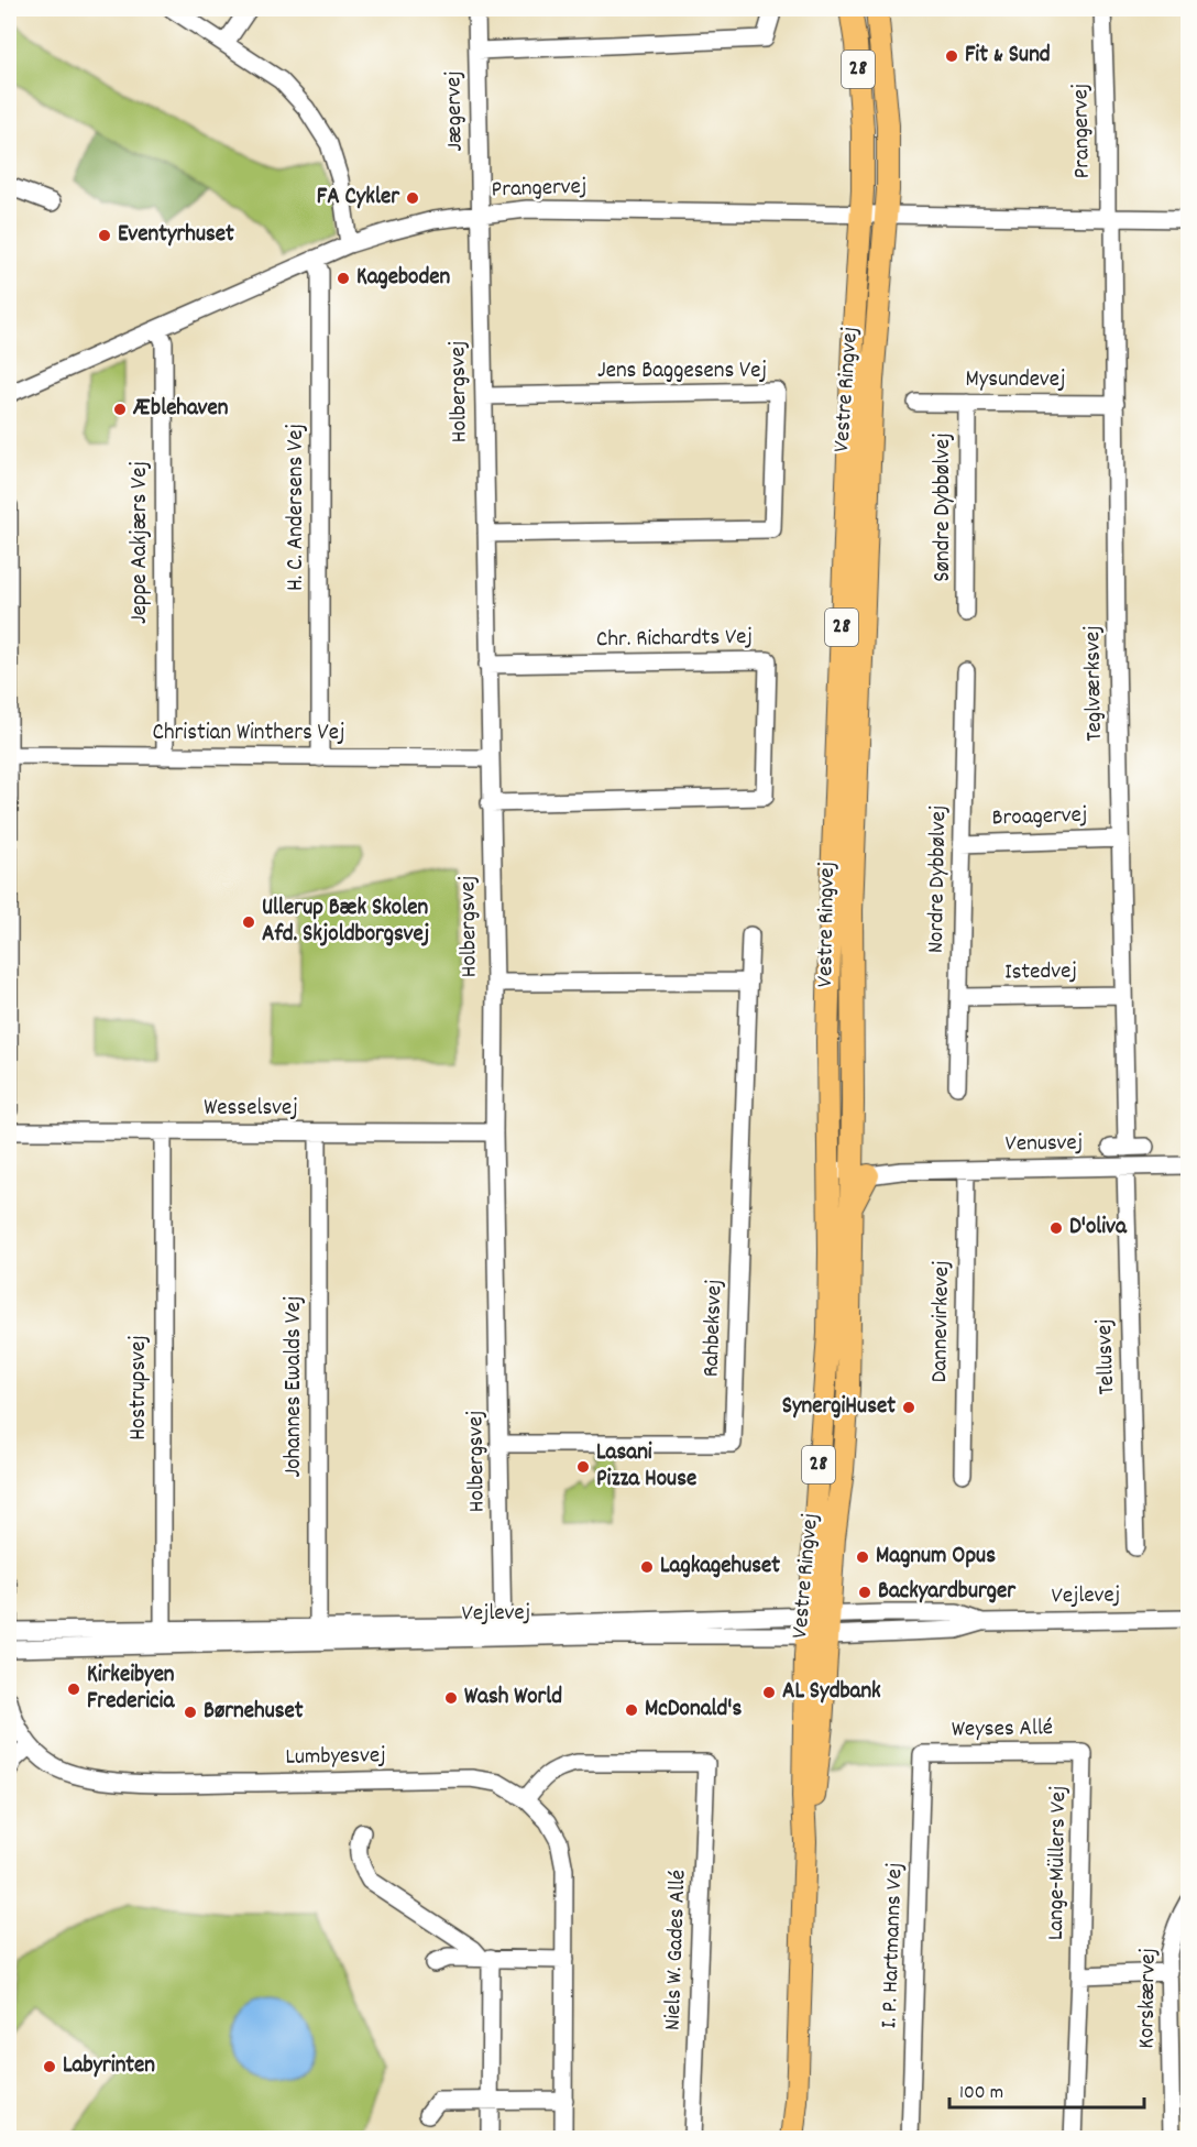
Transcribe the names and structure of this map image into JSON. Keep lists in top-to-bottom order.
{
  "streets": {
    "main road": ["28", "Vestre Ringvej"],
    "street": [
      "Jægervej",
      "Prangervej",
      "Jens Baggesens Vej",
      "Mysundevej",
      "Holbergsvej",
      "H. C. Andersens Vej",
      "Søndre Dybbølvej",
      "Jeppe Aakjærs Vej",
      "Chr. Richardts Vej",
      "Teglværksvej",
      "Christian Winthers Vej",
      "Broagervej",
      "Nordre Dybbølvej",
      "Istedvej",
      "Wesselsvej",
      "Venusvej",
      "Dannevirkevej",
      "Rahbeksvej",
      "Tellusvej",
      "Johannes Ewalds Vej",
      "Hostrupsvej",
      "Vejlevej",
      "Weyses Allé",
      "Lumbyesvej",
      "Lange-Müllers Vej",
      "I. P. Hartmanns Vej",
      "Niels W. Gades Allé",
      "Korskærvej"
    ]
  },
  "crossings": [
    ["Jægervej", "Prangervej"],
    ["Jægervej", "Holbergsvej"],
    ["Prangervej", "Vestre Ringvej"],
    ["Prangervej", "Holbergsvej"],
    ["Prangervej", "H. C. Andersens Vej"],
    ["Prangervej", "Jeppe Aakjærs Vej"],
    ["Prangervej", "Teglværksvej"],
    ["Jens Baggesens Vej", "Holbergsvej"],
    ["Mysundevej", "Søndre Dybbølvej"],
    ["Mysundevej", "Teglværksvej"],
    ["Vestre Ringvej", "Venusvej"],
    ["Vestre Ringvej", "Vejlevej"],
    ["Holbergsvej", "Chr. Richardts Vej"],
    ["Holbergsvej", "Christian Winthers Vej"],
    ["Holbergsvej", "Wesselsvej"],
    ["Holbergsvej", "Rahbeksvej"],
    ["Holbergsvej", "Vejlevej"],
    ["H. C. Andersens Vej", "Christian Winthers Vej"],
    ["Jeppe Aakjærs Vej", "Christian Winthers Vej"],
    ["Teglværksvej", "Broagervej"],
    ["Teglværksvej", "Istedvej"],
    ["Broagervej", "Nordre Dybbølvej"],
    ["Nordre Dybbølvej", "Istedvej"],
    ["Wesselsvej", "Johannes Ewalds Vej"],
    ["Wesselsvej", "Hostrupsvej"],
    ["Venusvej", "Dannevirkevej"],
    ["Venusvej", "Tellusvej"],
    ["Johannes Ewalds Vej", "Vejlevej"],
    ["Hostrupsvej", "Vejlevej"],
    ["Weyses Allé", "Lange-Müllers Vej"],
    ["Weyses Allé", "I. P. Hartmanns Vej"],
    ["Lumbyesvej", "Niels W. Gades Allé"]
  ],
  "places": [
    "Fit & Sund",
    "FA Cykler",
    "Eventyrhuset",
    "Kageboden",
    "Æblehaven",
    "Ullerup Bæk Skolen Afd. Skjoldborgsvej",
    "D'oliva",
    "SynergiHuset",
    "Lasani Pizza House",
    "Magnum Opus",
    "Lagkagehuset",
    "Backyardburger",
    "Kirkeibyen Fredericia",
    "AL Sydbank",
    "Wash World",
    "McDonald's",
    "Børnehuset",
    "Labyrinten"
  ],
  "scale_bar": "100 m"
}
